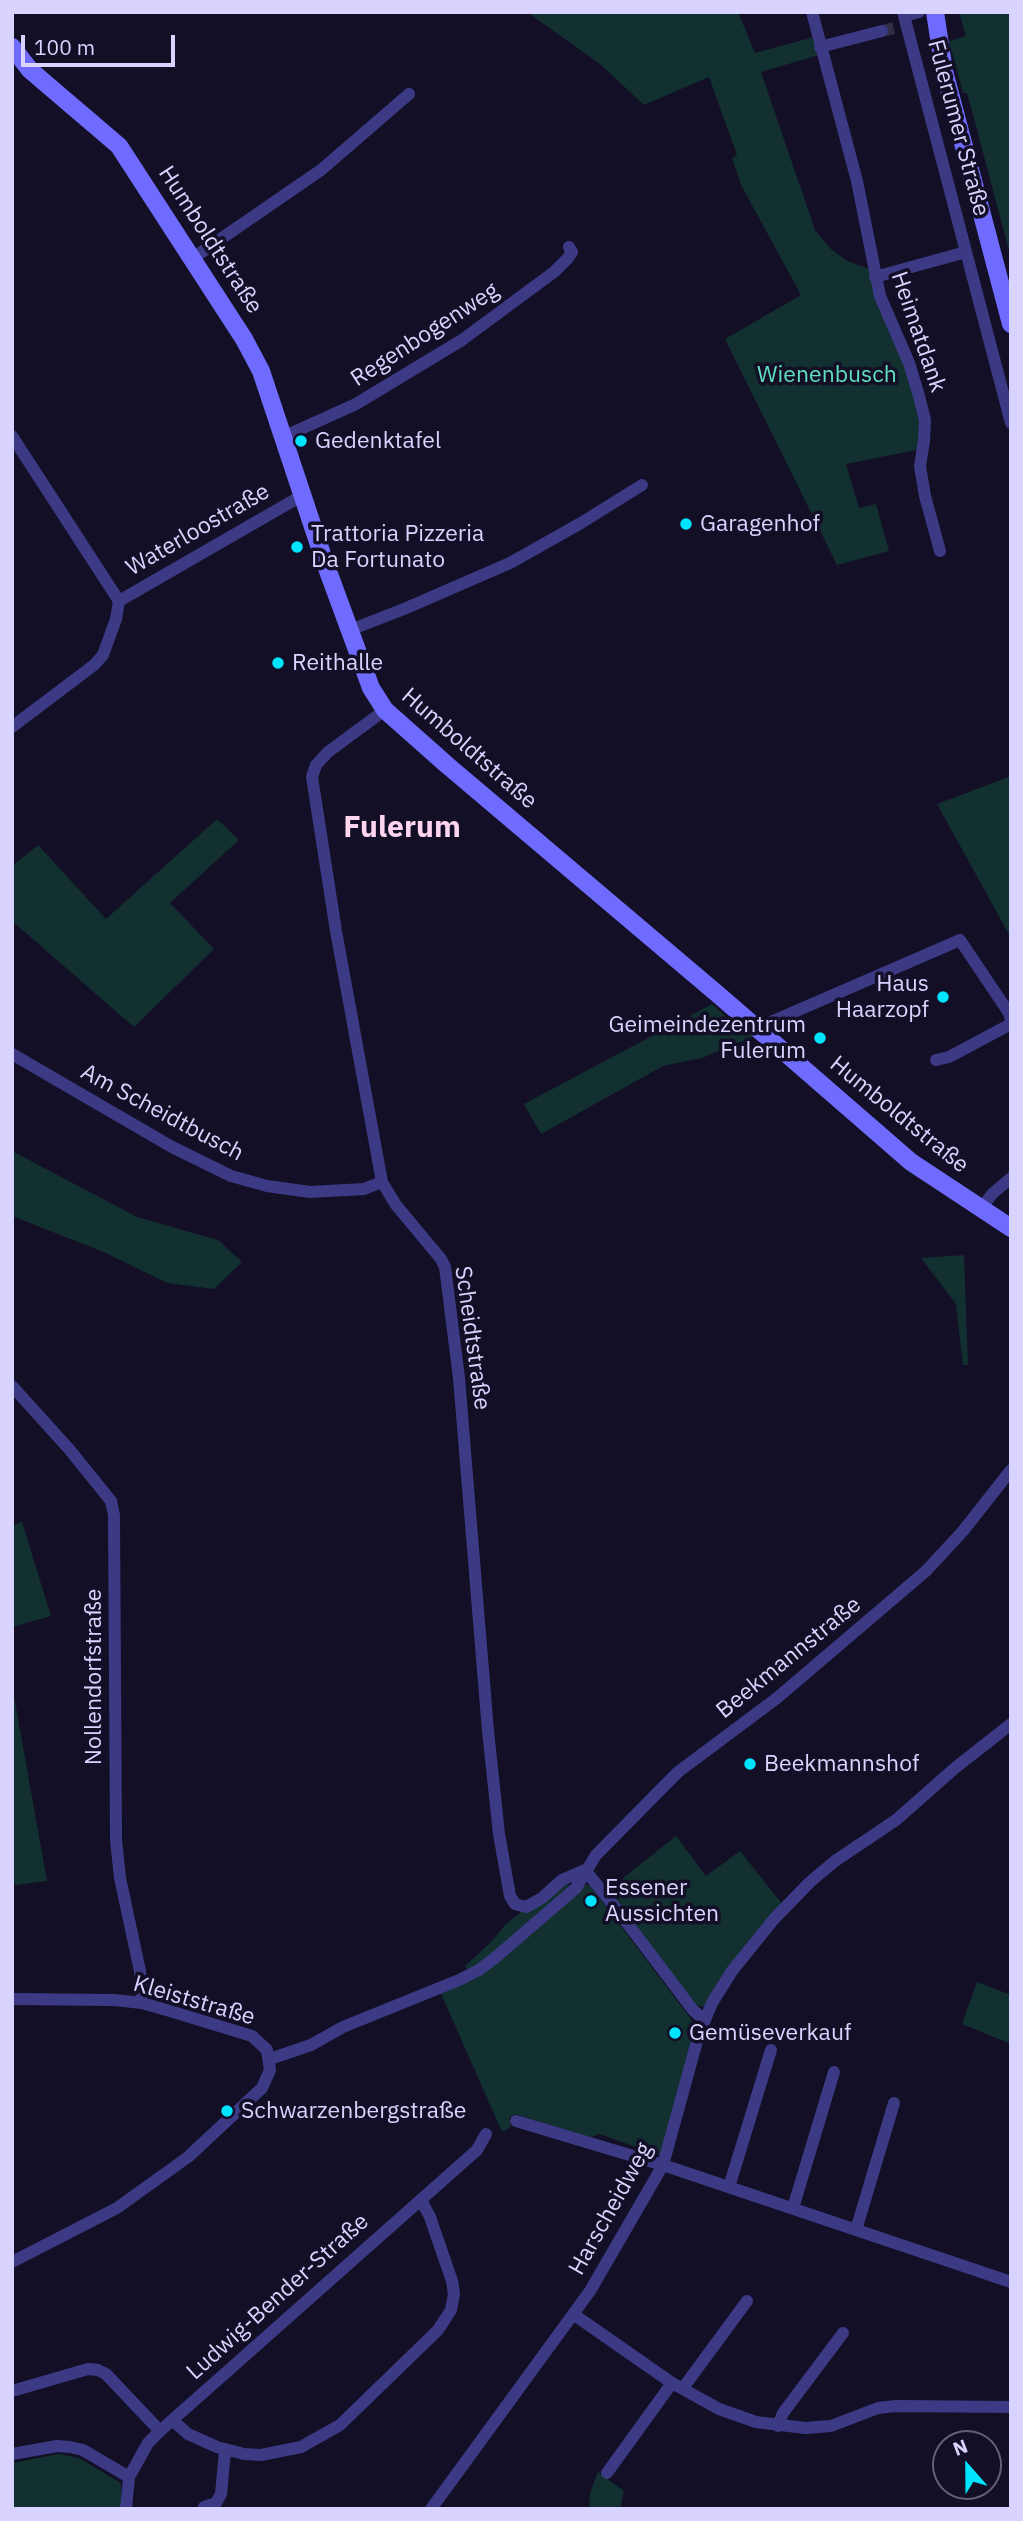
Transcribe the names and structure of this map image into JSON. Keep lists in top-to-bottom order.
{
  "streets": {
    "street": [
      "Fulerumer Straße",
      "Humboldtstraße",
      "Heimatdank",
      "Regenbogenweg",
      "Waterloostraße",
      "Am Scheidtbusch",
      "Scheidtstraße",
      "Beekmannstraße",
      "Nollendorfstraße",
      "Kleiststraße",
      "Harscheidweg",
      "Ludwig-Bender-Straße"
    ]
  },
  "crossings": [
    ["Fulerumer Straße", "Heimatdank"],
    ["Humboldtstraße", "Regenbogenweg"],
    ["Humboldtstraße", "Waterloostraße"],
    ["Humboldtstraße", "Scheidtstraße"],
    ["Am Scheidtbusch", "Scheidtstraße"],
    ["Scheidtstraße", "Beekmannstraße"],
    ["Beekmannstraße", "Kleiststraße"],
    ["Nollendorfstraße", "Kleiststraße"]
  ],
  "districts": ["Fulerum"],
  "parks": ["Wienenbusch"],
  "places": [
    "Gedenktafel",
    "Garagenhof",
    "Trattoria Pizzeria Da Fortunato",
    "Reithalle",
    "Haus Haarzopf",
    "Geimeindezentrum Fulerum",
    "Beekmannshof",
    "Essener Aussichten",
    "Gemüseverkauf",
    "Schwarzenbergstraße"
  ],
  "scale_bar": "100 m",
  "north": "top"
}
